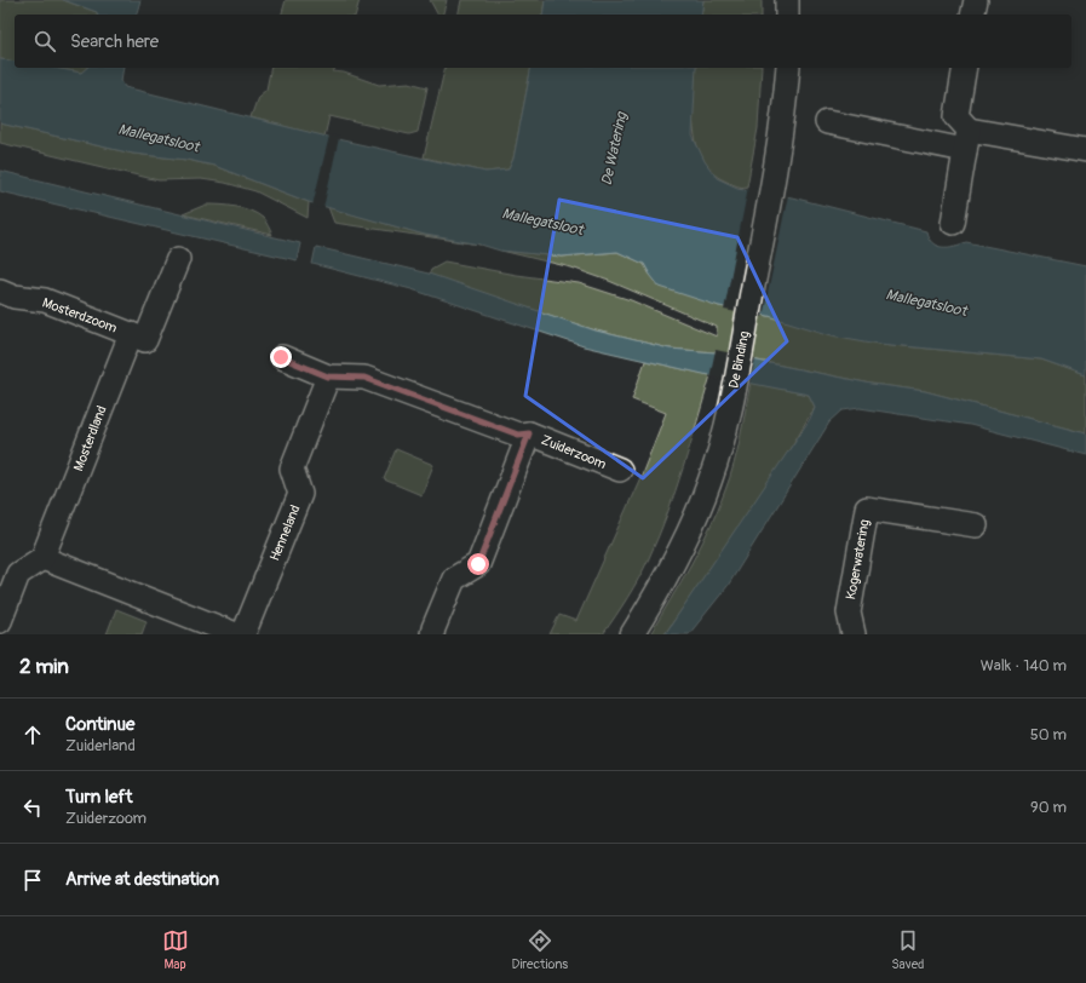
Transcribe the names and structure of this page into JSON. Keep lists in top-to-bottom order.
{
  "streets": {
    "street": [
      "Mosterdzoom",
      "De Binding",
      "Mosterdland",
      "Zuiderzoom",
      "Henneland",
      "Kogerwatering"
    ]
  },
  "crossings": [
    ["Mosterdzoom", "Mosterdland"],
    ["Zuiderzoom", "Henneland"]
  ],
  "water": ["Mallegatsloot", "De Watering"],
  "page": {
    "search": "Search here",
    "heading": ["2 min", "Walk · 140 m"],
    "list": [
      ["Continue", "Zuiderland", "50 m"],
      ["Turn left", "Zuiderzoom", "90 m"],
      "Arrive at destination"
    ],
    "nav": ["Map", "Directions", "Saved"]
  }
}
